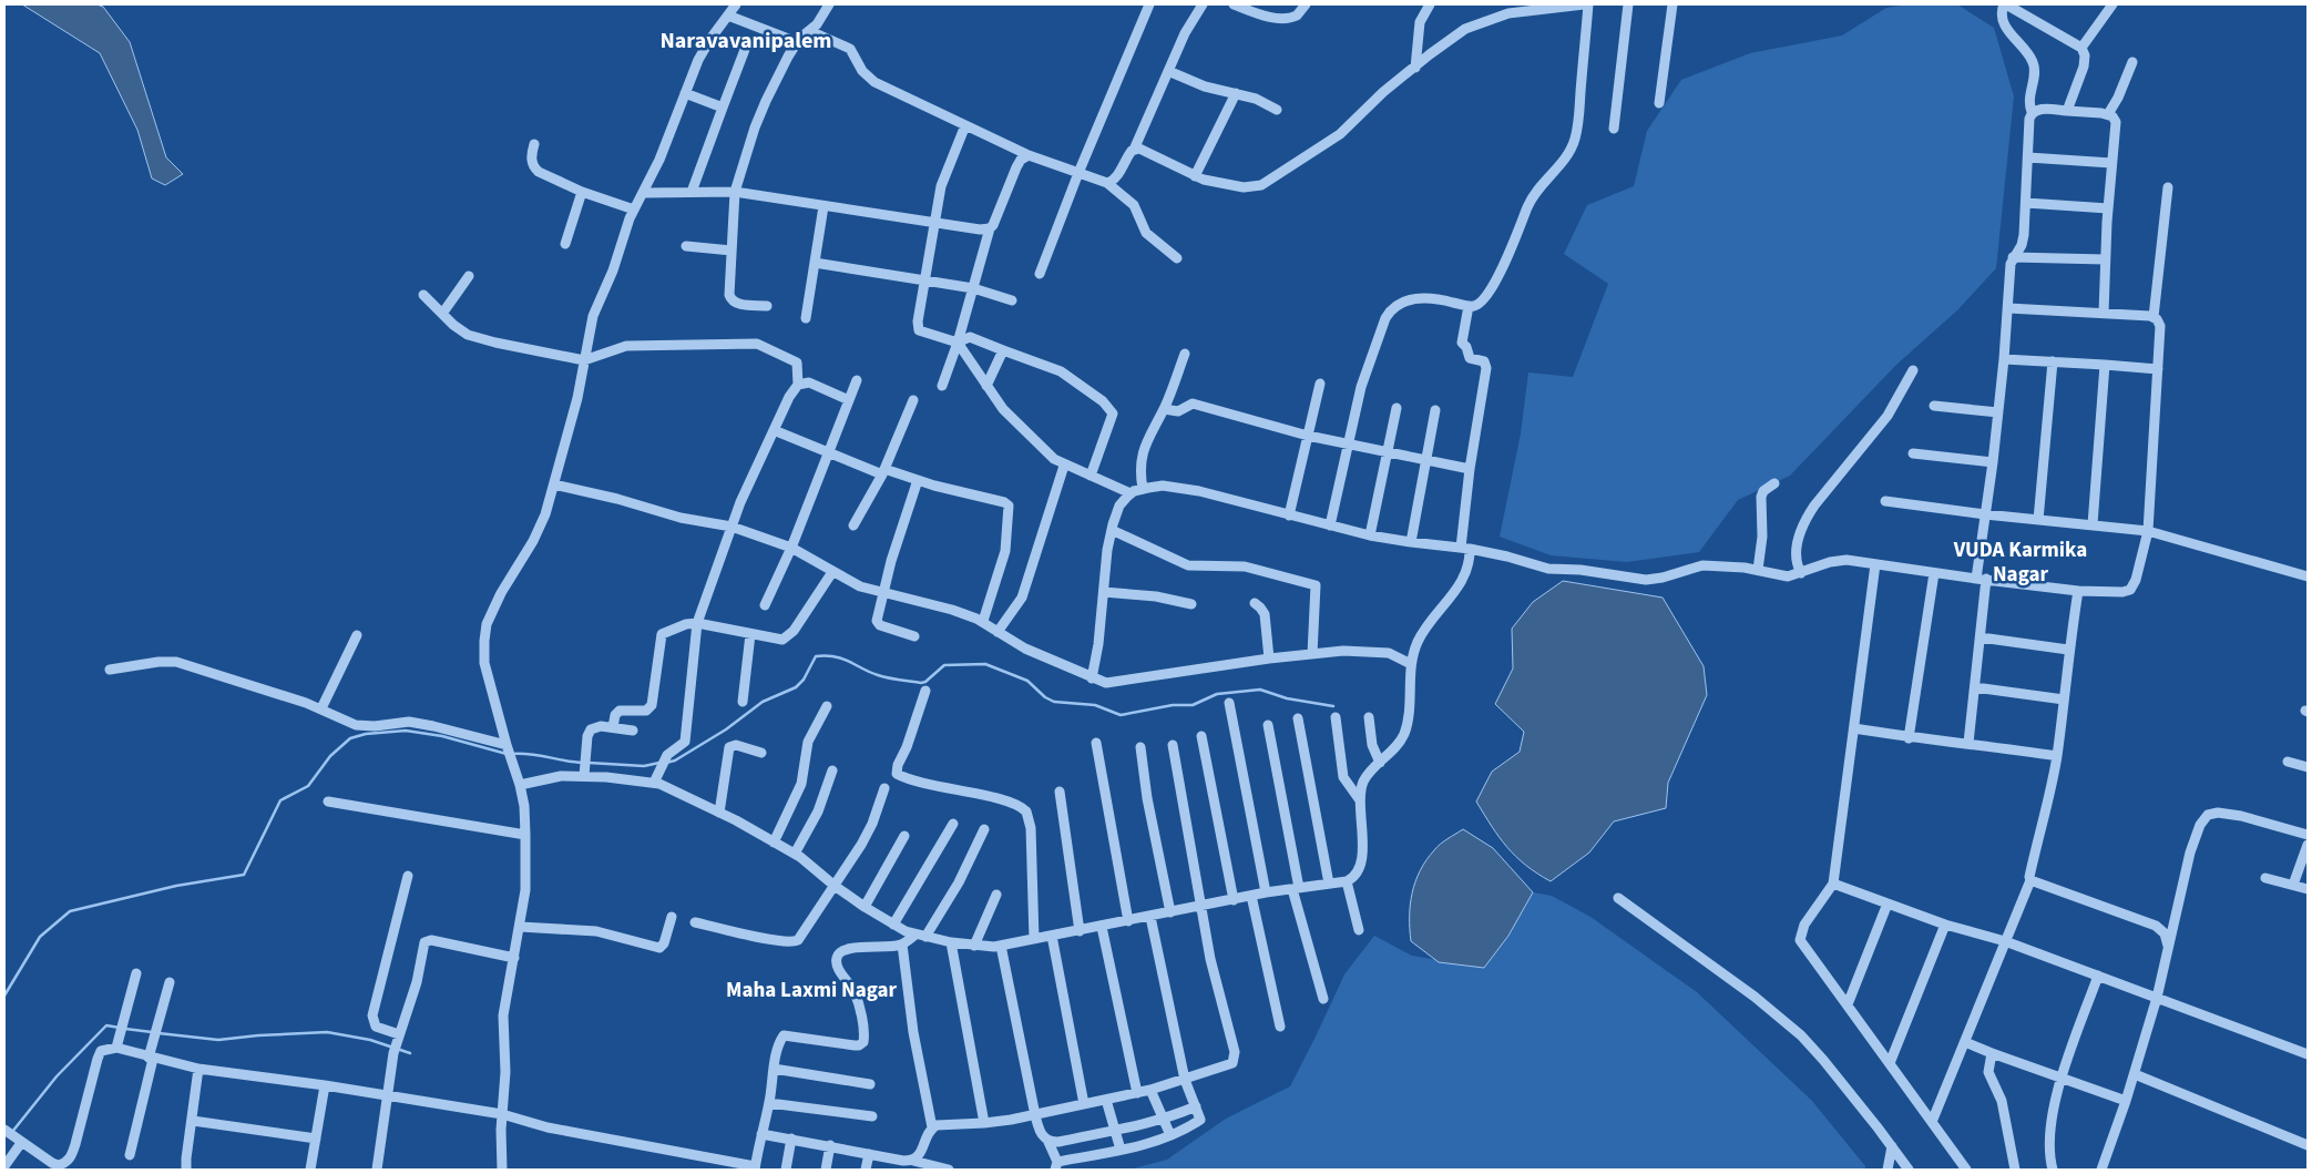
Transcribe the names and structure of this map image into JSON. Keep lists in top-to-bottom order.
{
  "districts": ["Naravavanipalem", "VUDA Karmika Nagar", "Maha Laxmi Nagar"]
}
